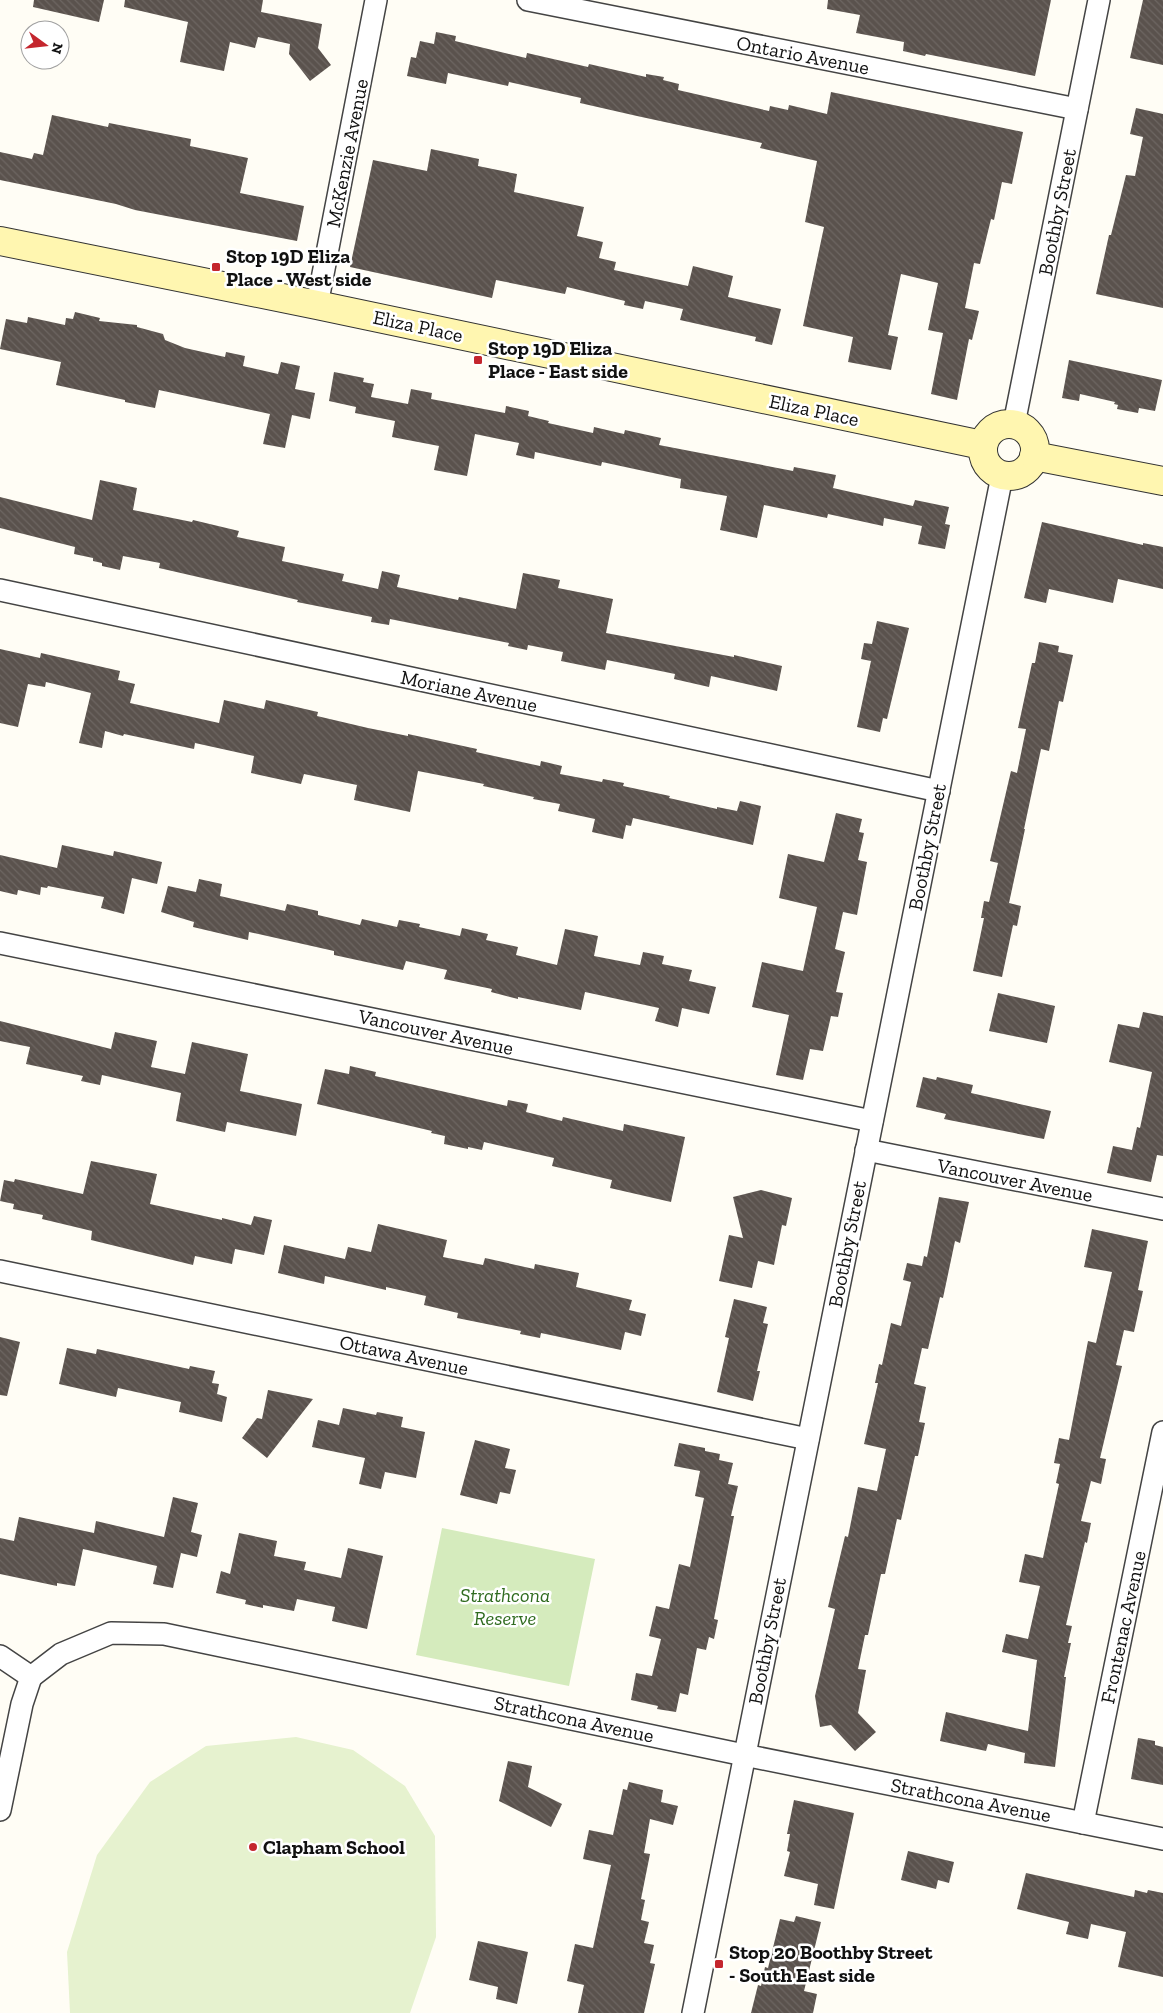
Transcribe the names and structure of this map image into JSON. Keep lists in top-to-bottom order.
{
  "streets": {
    "street": [
      "Ontario Avenue",
      "McKenzie Avenue",
      "Boothby Street",
      "Eliza Place",
      "Moriane Avenue",
      "Vancouver Avenue",
      "Ottawa Avenue",
      "Frontenac Avenue",
      "Strathcona Avenue"
    ]
  },
  "crossings": [
    ["Ontario Avenue", "Boothby Street"],
    ["McKenzie Avenue", "Eliza Place"],
    ["Boothby Street", "Eliza Place"],
    ["Boothby Street", "Moriane Avenue"],
    ["Boothby Street", "Vancouver Avenue"],
    ["Boothby Street", "Ottawa Avenue"],
    ["Boothby Street", "Strathcona Avenue"],
    ["Frontenac Avenue", "Strathcona Avenue"]
  ],
  "parks": ["Strathcona Reserve"],
  "places": {
    "transit": ["Stop 19D Eliza Place - West side", "Stop 19D Eliza Place - East side", "Stop 20 Boothby Street - South East side"],
    "other": ["Clapham School"]
  },
  "north": "right"
}
